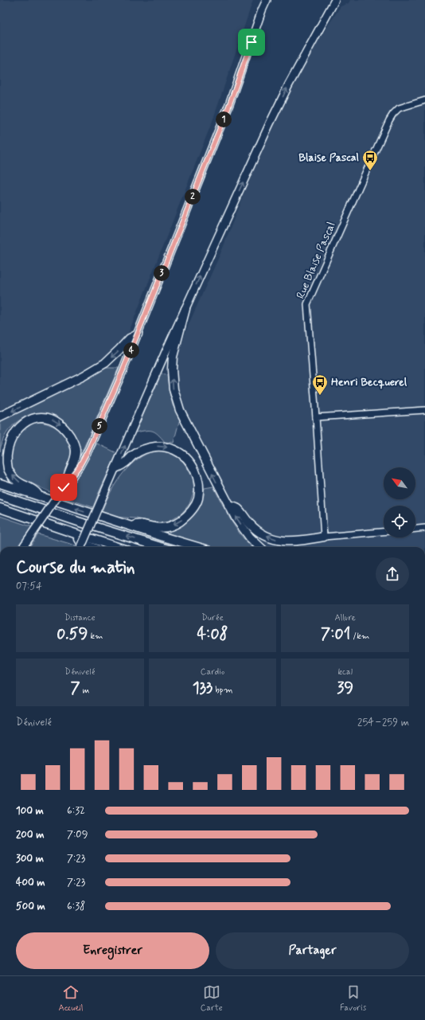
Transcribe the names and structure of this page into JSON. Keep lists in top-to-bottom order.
{
  "streets": {
    "street": ["Rue Blaise Pascal"]
  },
  "places": {
    "bus stop": ["Blaise Pascal", "Henri Becquerel"]
  },
  "north": "top left",
  "page": {
    "pins": [
      "1",
      "2",
      "3",
      "4",
      "5"
    ],
    "heading": ["Course du matin", "07:54"],
    "stats": [
      ["Distance", "0.59 km"],
      ["Durée", "4:08"],
      ["Allure", "7:01 /km"],
      ["Dénivelé", "7 m"],
      ["Cardio", "133 bpm"],
      ["kcal", "39"]
    ],
    "chart": ["Dénivelé", "254–259 m"],
    "list": [
      {
        "name": "100 m",
        "note": "6:32"
      },
      {
        "name": "200 m",
        "note": "7:09"
      },
      {
        "name": "300 m",
        "note": "7:23"
      },
      {
        "name": "400 m",
        "note": "7:23"
      },
      {
        "name": "500 m",
        "note": "6:38"
      }
    ],
    "buttons": ["Enregistrer", "Partager"],
    "tabs": ["Accueil", "Carte", "Favoris"]
  }
}
